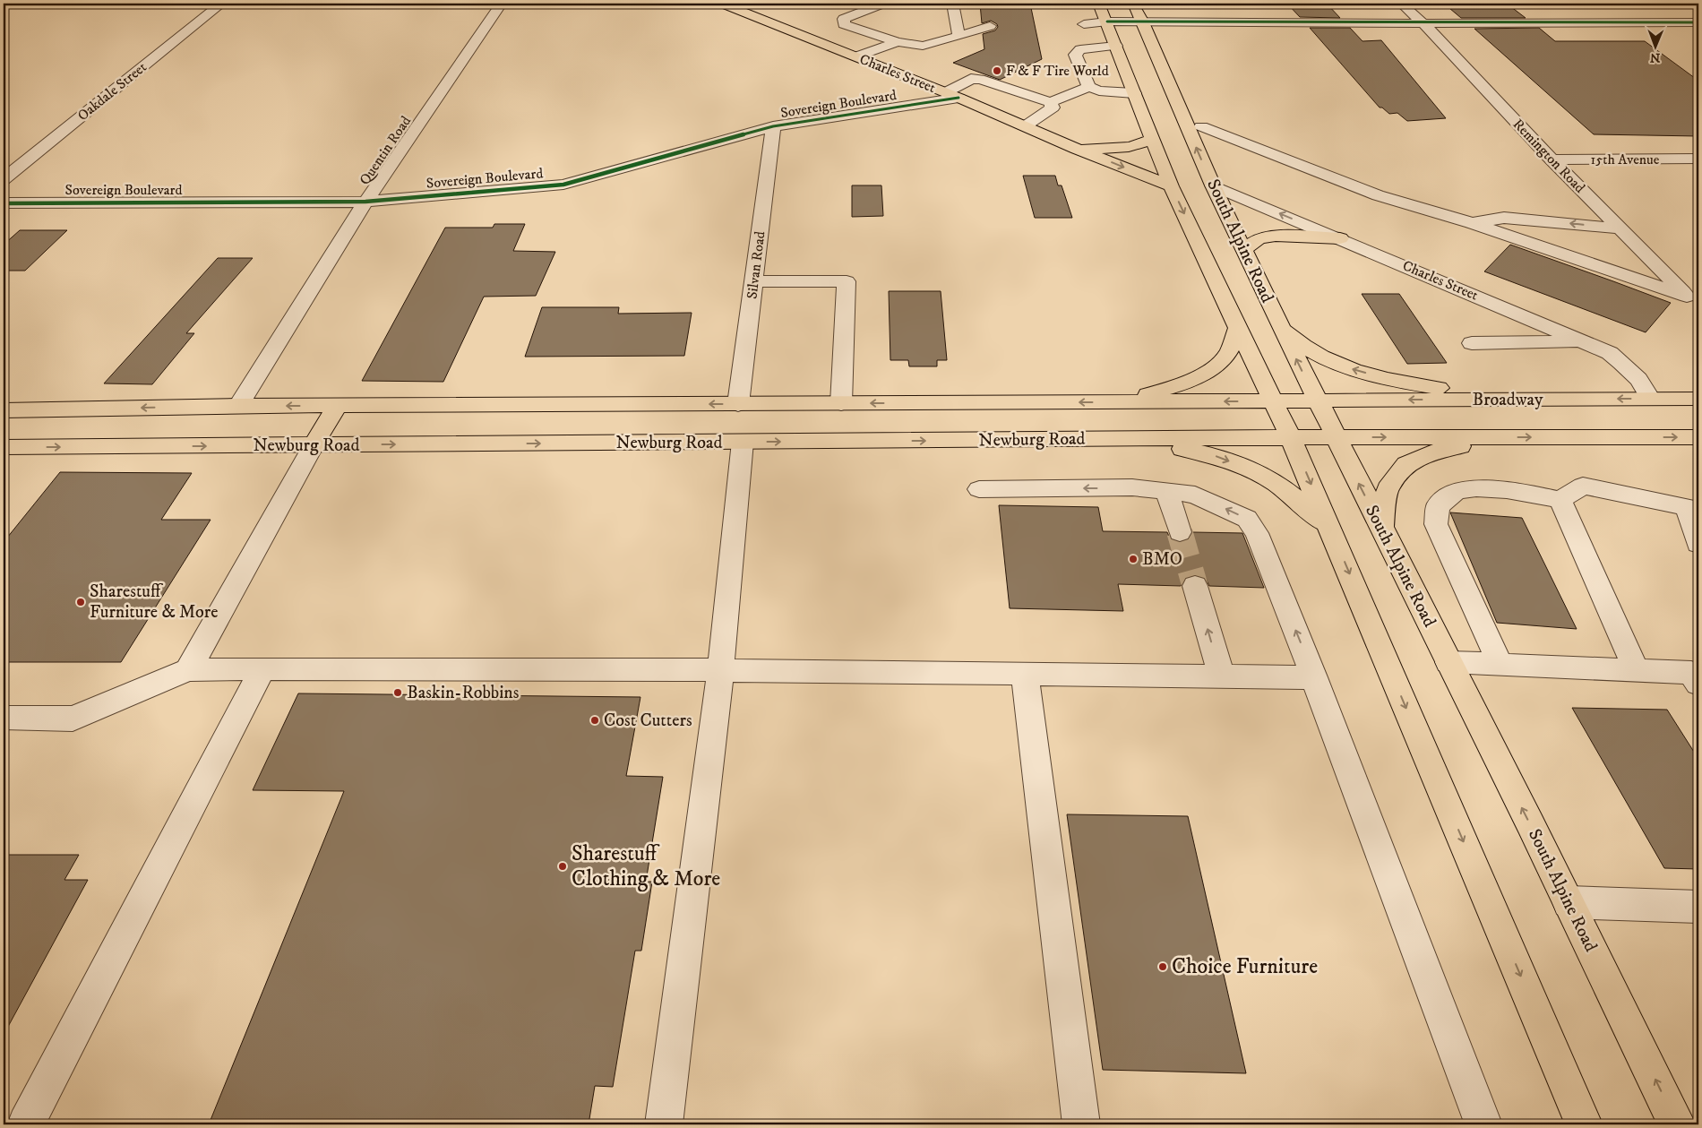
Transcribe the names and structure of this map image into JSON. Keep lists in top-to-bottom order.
{
  "streets": {
    "main road": [
      "Charles Street",
      "South Alpine Road",
      "Broadway",
      "Newburg Road"
    ],
    "street": [
      "Oakdale Street",
      "Sovereign Boulevard",
      "Quentin Road",
      "Remington Road",
      "15th Avenue",
      "Silvan Road"
    ]
  },
  "crossings": [
    ["Charles Street", "Sovereign Boulevard"],
    ["Charles Street", "South Alpine Road"],
    ["Charles Street", "Broadway"],
    ["Sovereign Boulevard", "Quentin Road"],
    ["Sovereign Boulevard", "Silvan Road"],
    ["Quentin Road", "Newburg Road"],
    ["Remington Road", "15th Avenue"],
    ["South Alpine Road", "Broadway"],
    ["South Alpine Road", "Newburg Road"],
    ["Silvan Road", "Newburg Road"],
    ["Broadway", "Newburg Road"]
  ],
  "places": [
    "F & F Tire World",
    "BMO",
    "Sharestuff Furniture & More",
    "Baskin-Robbins",
    "Cost Cutters",
    "Sharestuff Clothing & More",
    "Choice Furniture"
  ],
  "north": "bottom"
}
